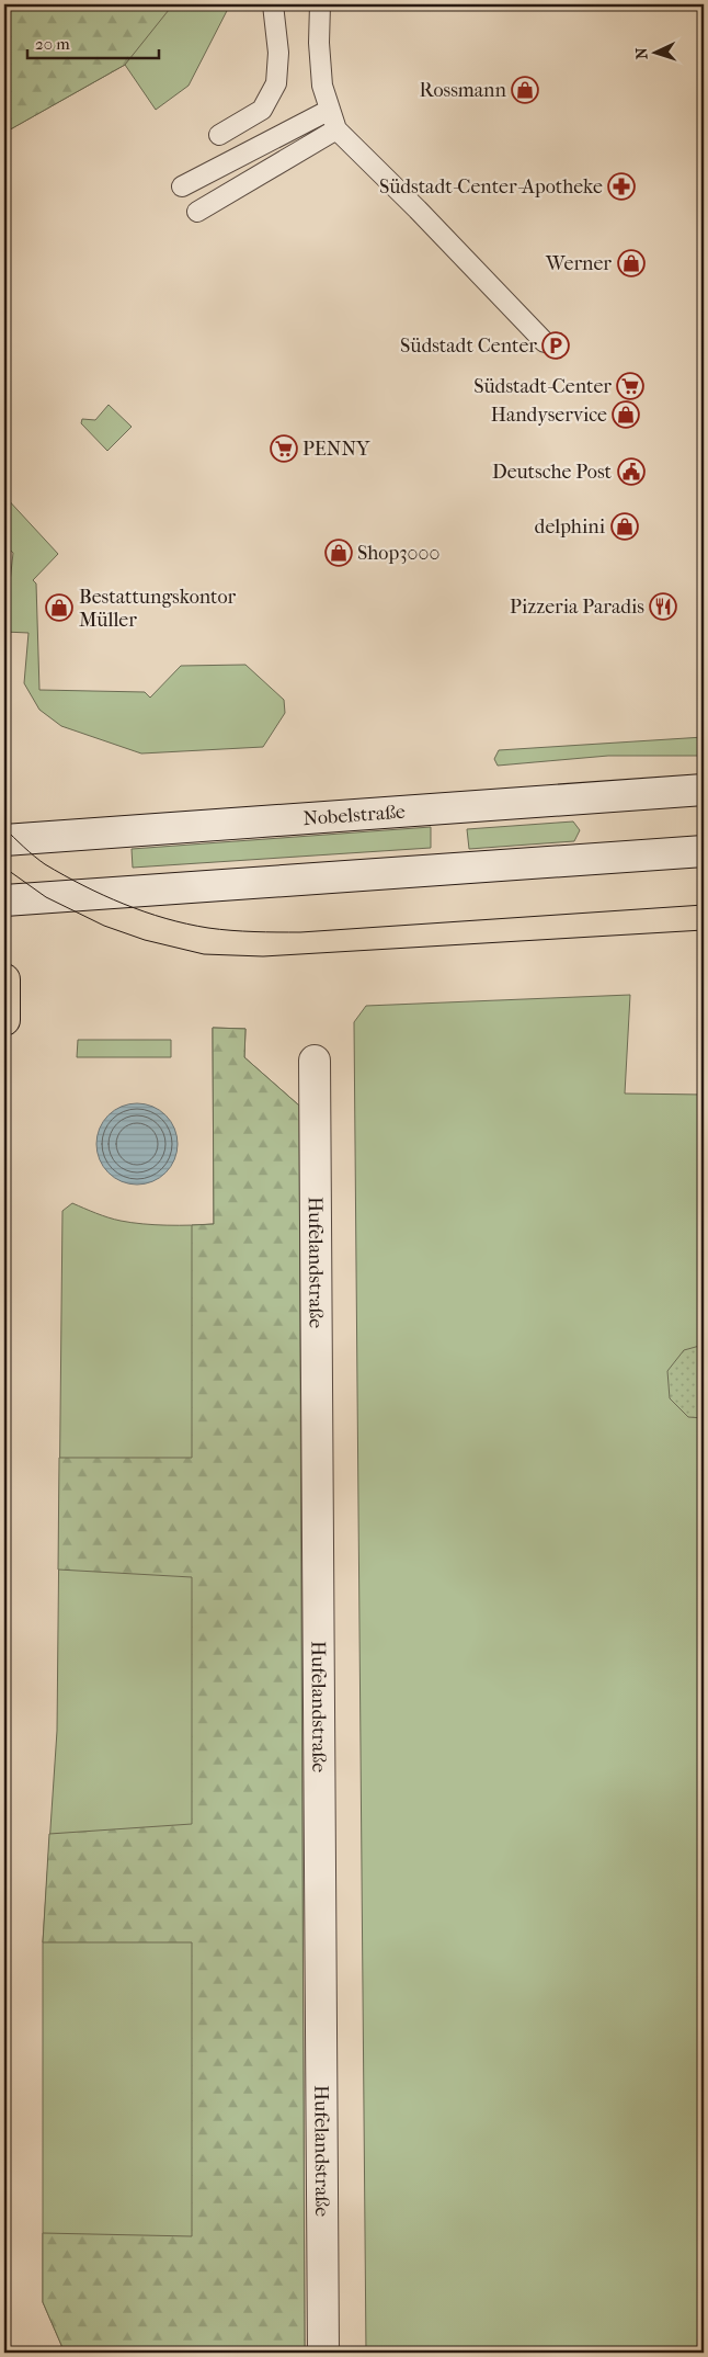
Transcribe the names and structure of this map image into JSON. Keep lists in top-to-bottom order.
{
  "streets": {
    "main road": ["Nobelstraße", "Hufelandstraße"]
  },
  "places": {
    "shop": [
      "Rossmann",
      "Werner",
      "Handyservice",
      "delphini",
      "Shop3000",
      "Bestattungskontor Müller"
    ],
    "pharmacy": ["Südstadt-Center-Apotheke"],
    "parking": ["Südstadt Center"],
    "supermarket": ["Südstadt-Center", "PENNY"],
    "public building": ["Deutsche Post"],
    "restaurant": ["Pizzeria Paradis"]
  },
  "scale_bar": "20 m",
  "north": "left"
}
